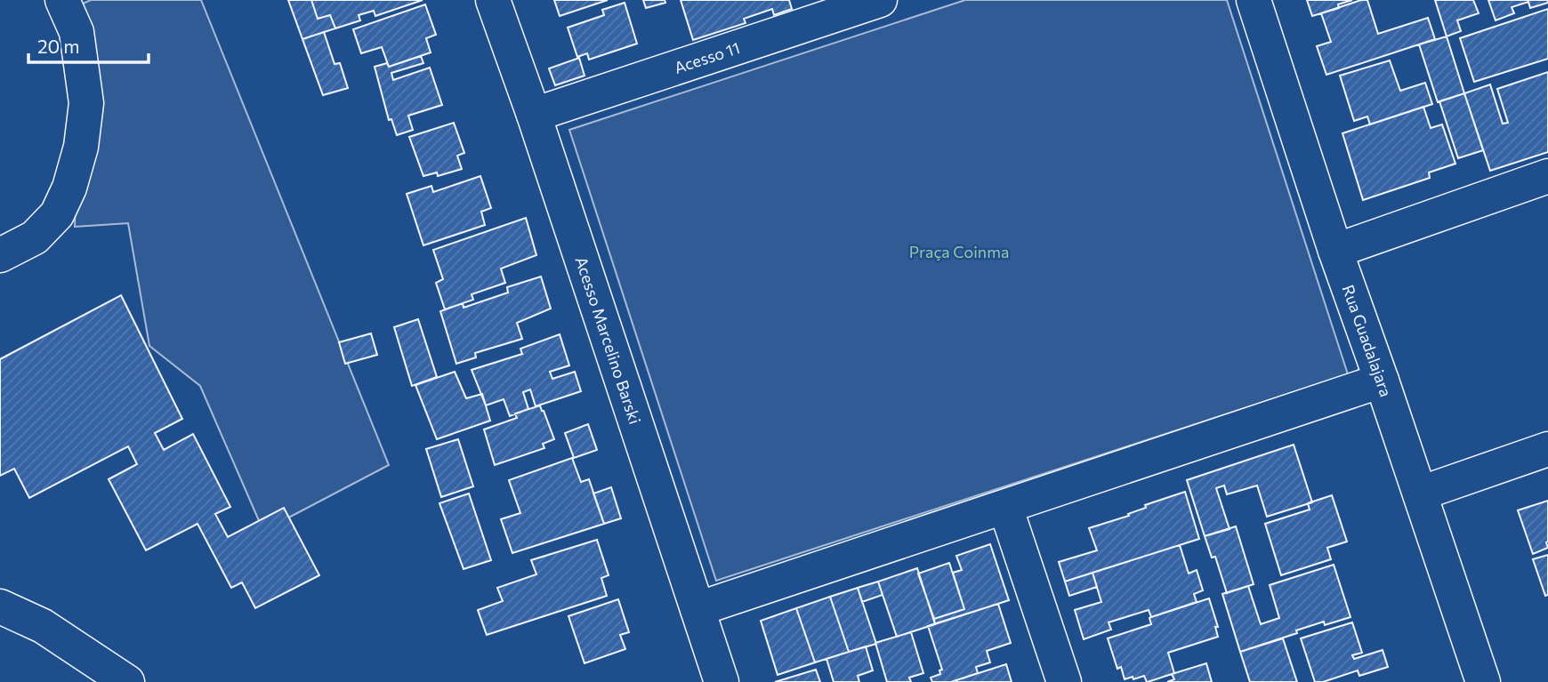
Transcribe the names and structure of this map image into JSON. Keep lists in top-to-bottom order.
{
  "streets": {
    "street": ["Acesso 11", "Acesso Marcelino Barski", "Rua Guadalajara"]
  },
  "crossings": [
    ["Acesso 11", "Acesso Marcelino Barski"]
  ],
  "parks": ["Praça Coinma"],
  "scale_bar": "20 m"
}
